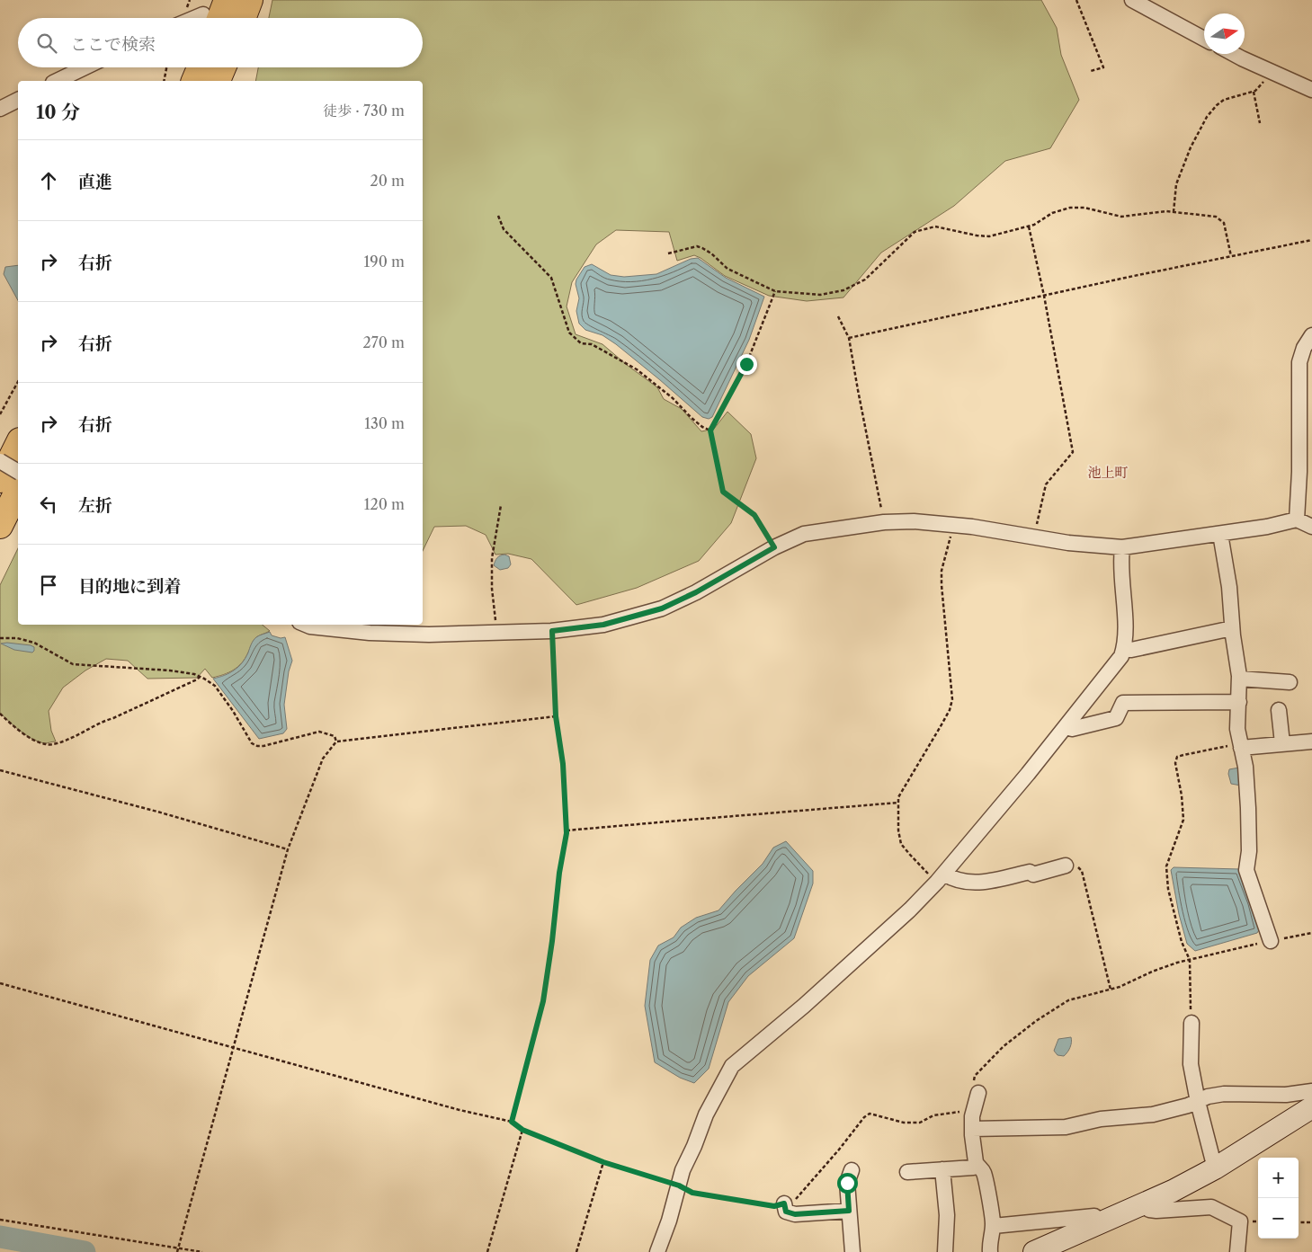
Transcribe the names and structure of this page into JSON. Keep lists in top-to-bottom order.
{
  "districts": ["池上町"],
  "north": "right",
  "page": {
    "search": "ここで検索",
    "heading": ["10 分", "徒歩 · 730 m"],
    "list": [
      ["直進", "20 m"],
      ["右折", "190 m"],
      ["右折", "270 m"],
      ["右折", "130 m"],
      ["左折", "120 m"],
      "目的地に到着"
    ],
    "map_buttons": ["+", "−"]
  }
}
